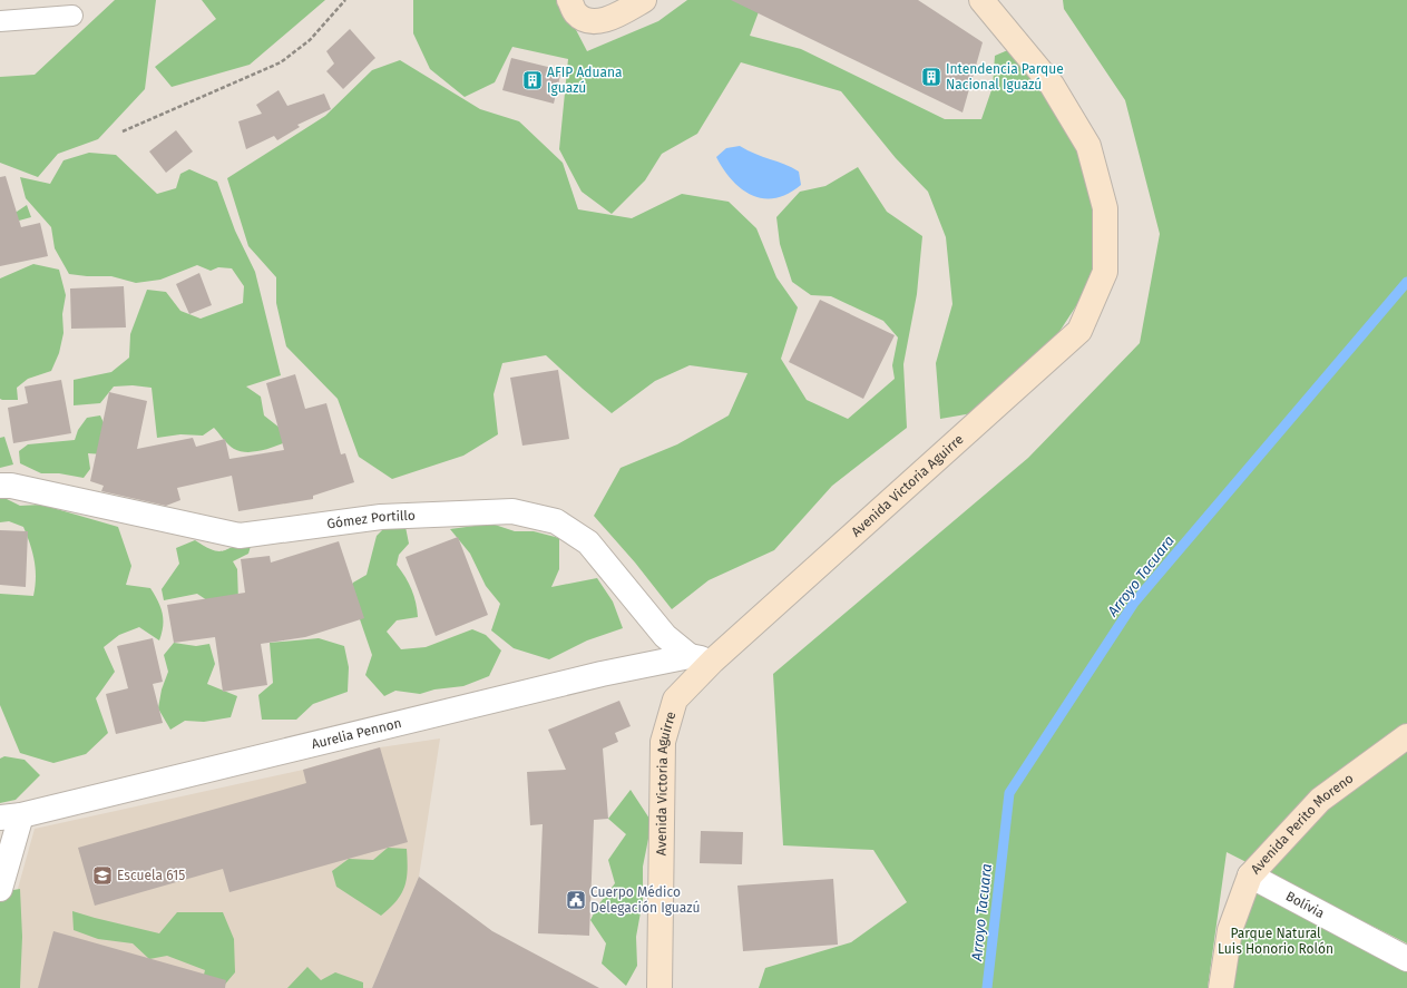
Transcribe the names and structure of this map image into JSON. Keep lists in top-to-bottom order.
{
  "streets": {
    "main road": ["Avenida Victoria Aguirre", "Avenida Perito Moreno"],
    "street": ["Gómez Portillo", "Aurelia Pennon", "Bolívia"]
  },
  "crossings": [
    ["Avenida Victoria Aguirre", "Aurelia Pennon"],
    ["Gómez Portillo", "Aurelia Pennon"],
    ["Avenida Perito Moreno", "Bolívia"]
  ],
  "water": ["Arroyo Tacuara"],
  "parks": ["Parque Natural Luis Honorio Rolón"],
  "places": {
    "building": ["Intendencia Parque Nacional Iguazú", "AFIP Aduana Iguazú"],
    "school or university": ["Escuela 615"],
    "public building": ["Cuerpo Médico Delegación Iguazú"]
  }
}
